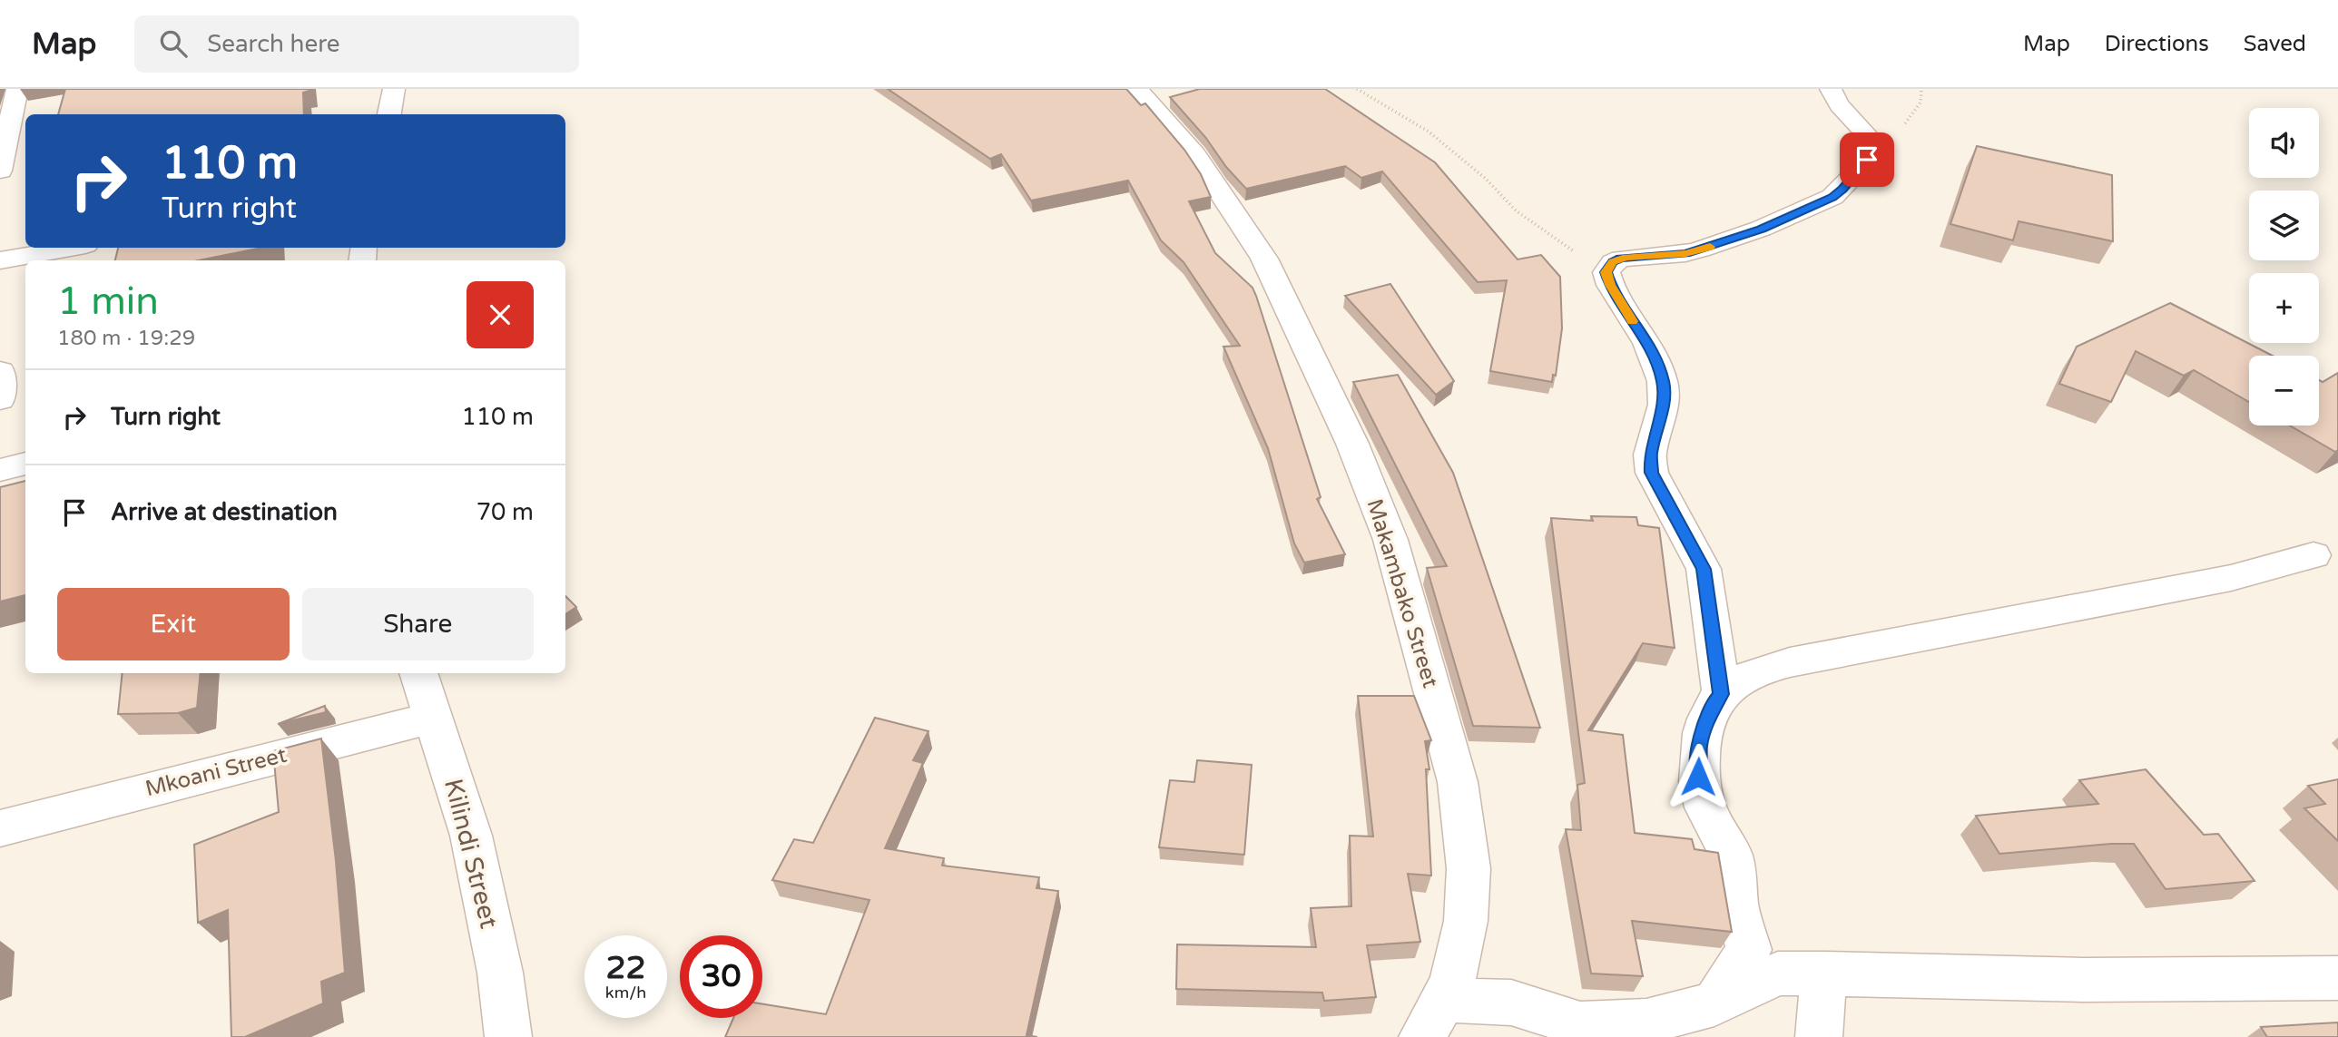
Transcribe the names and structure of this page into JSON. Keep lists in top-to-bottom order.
{
  "streets": {
    "street": ["Makambako Street", "Mkoani Street", "Kilindi Street"]
  },
  "crossings": [
    ["Mkoani Street", "Kilindi Street"]
  ],
  "page": {
    "header": "Map",
    "search": "Search here",
    "nav": ["Map", "Directions", "Saved"],
    "map_buttons": ["+", "−"],
    "turn": ["110 m", "Turn right"],
    "heading": ["1 min", "180 m · 19:29"],
    "list": [
      {
        "name": "Turn right",
        "value": "110 m"
      },
      {
        "name": "Arrive at destination",
        "value": "70 m"
      }
    ],
    "buttons": ["Exit", "Share"],
    "speed": "22 km/h",
    "limit": "30"
  }
}
